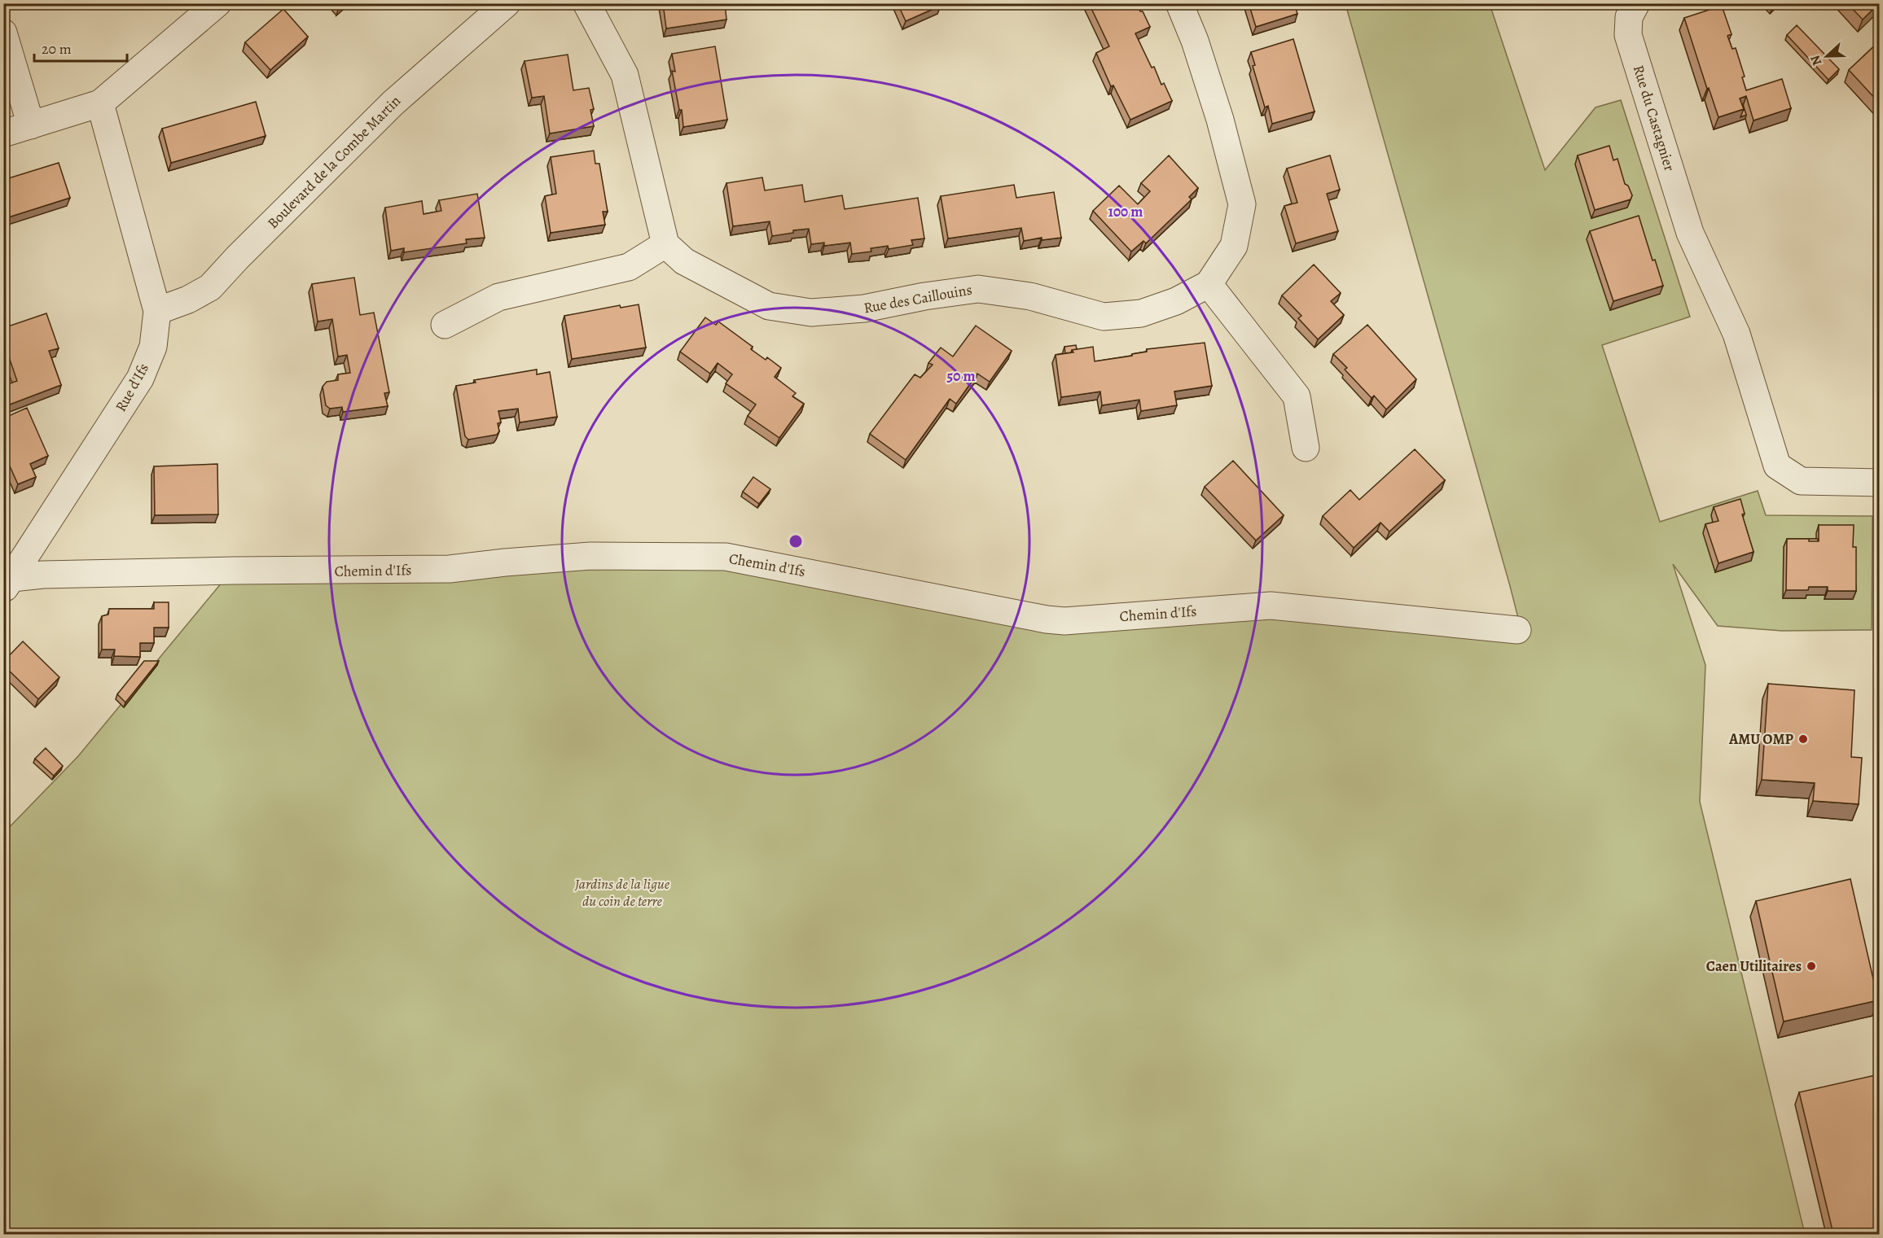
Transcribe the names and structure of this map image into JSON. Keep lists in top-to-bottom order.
{
  "streets": {
    "street": [
      "Rue du Castagnier",
      "Boulevard de la Combe Martin",
      "Rue des Caillouins",
      "Rue d'Ifs",
      "Chemin d'Ifs"
    ]
  },
  "crossings": [
    ["Boulevard de la Combe Martin", "Rue d'Ifs"],
    ["Rue d'Ifs", "Chemin d'Ifs"]
  ],
  "parks": ["Jardins de la ligue du coin de terre"],
  "places": ["AMU OMP", "Caen Utilitaires"],
  "scale_bar": "20 m",
  "north": "left",
  "rings": ["100 m", "50 m"]
}
